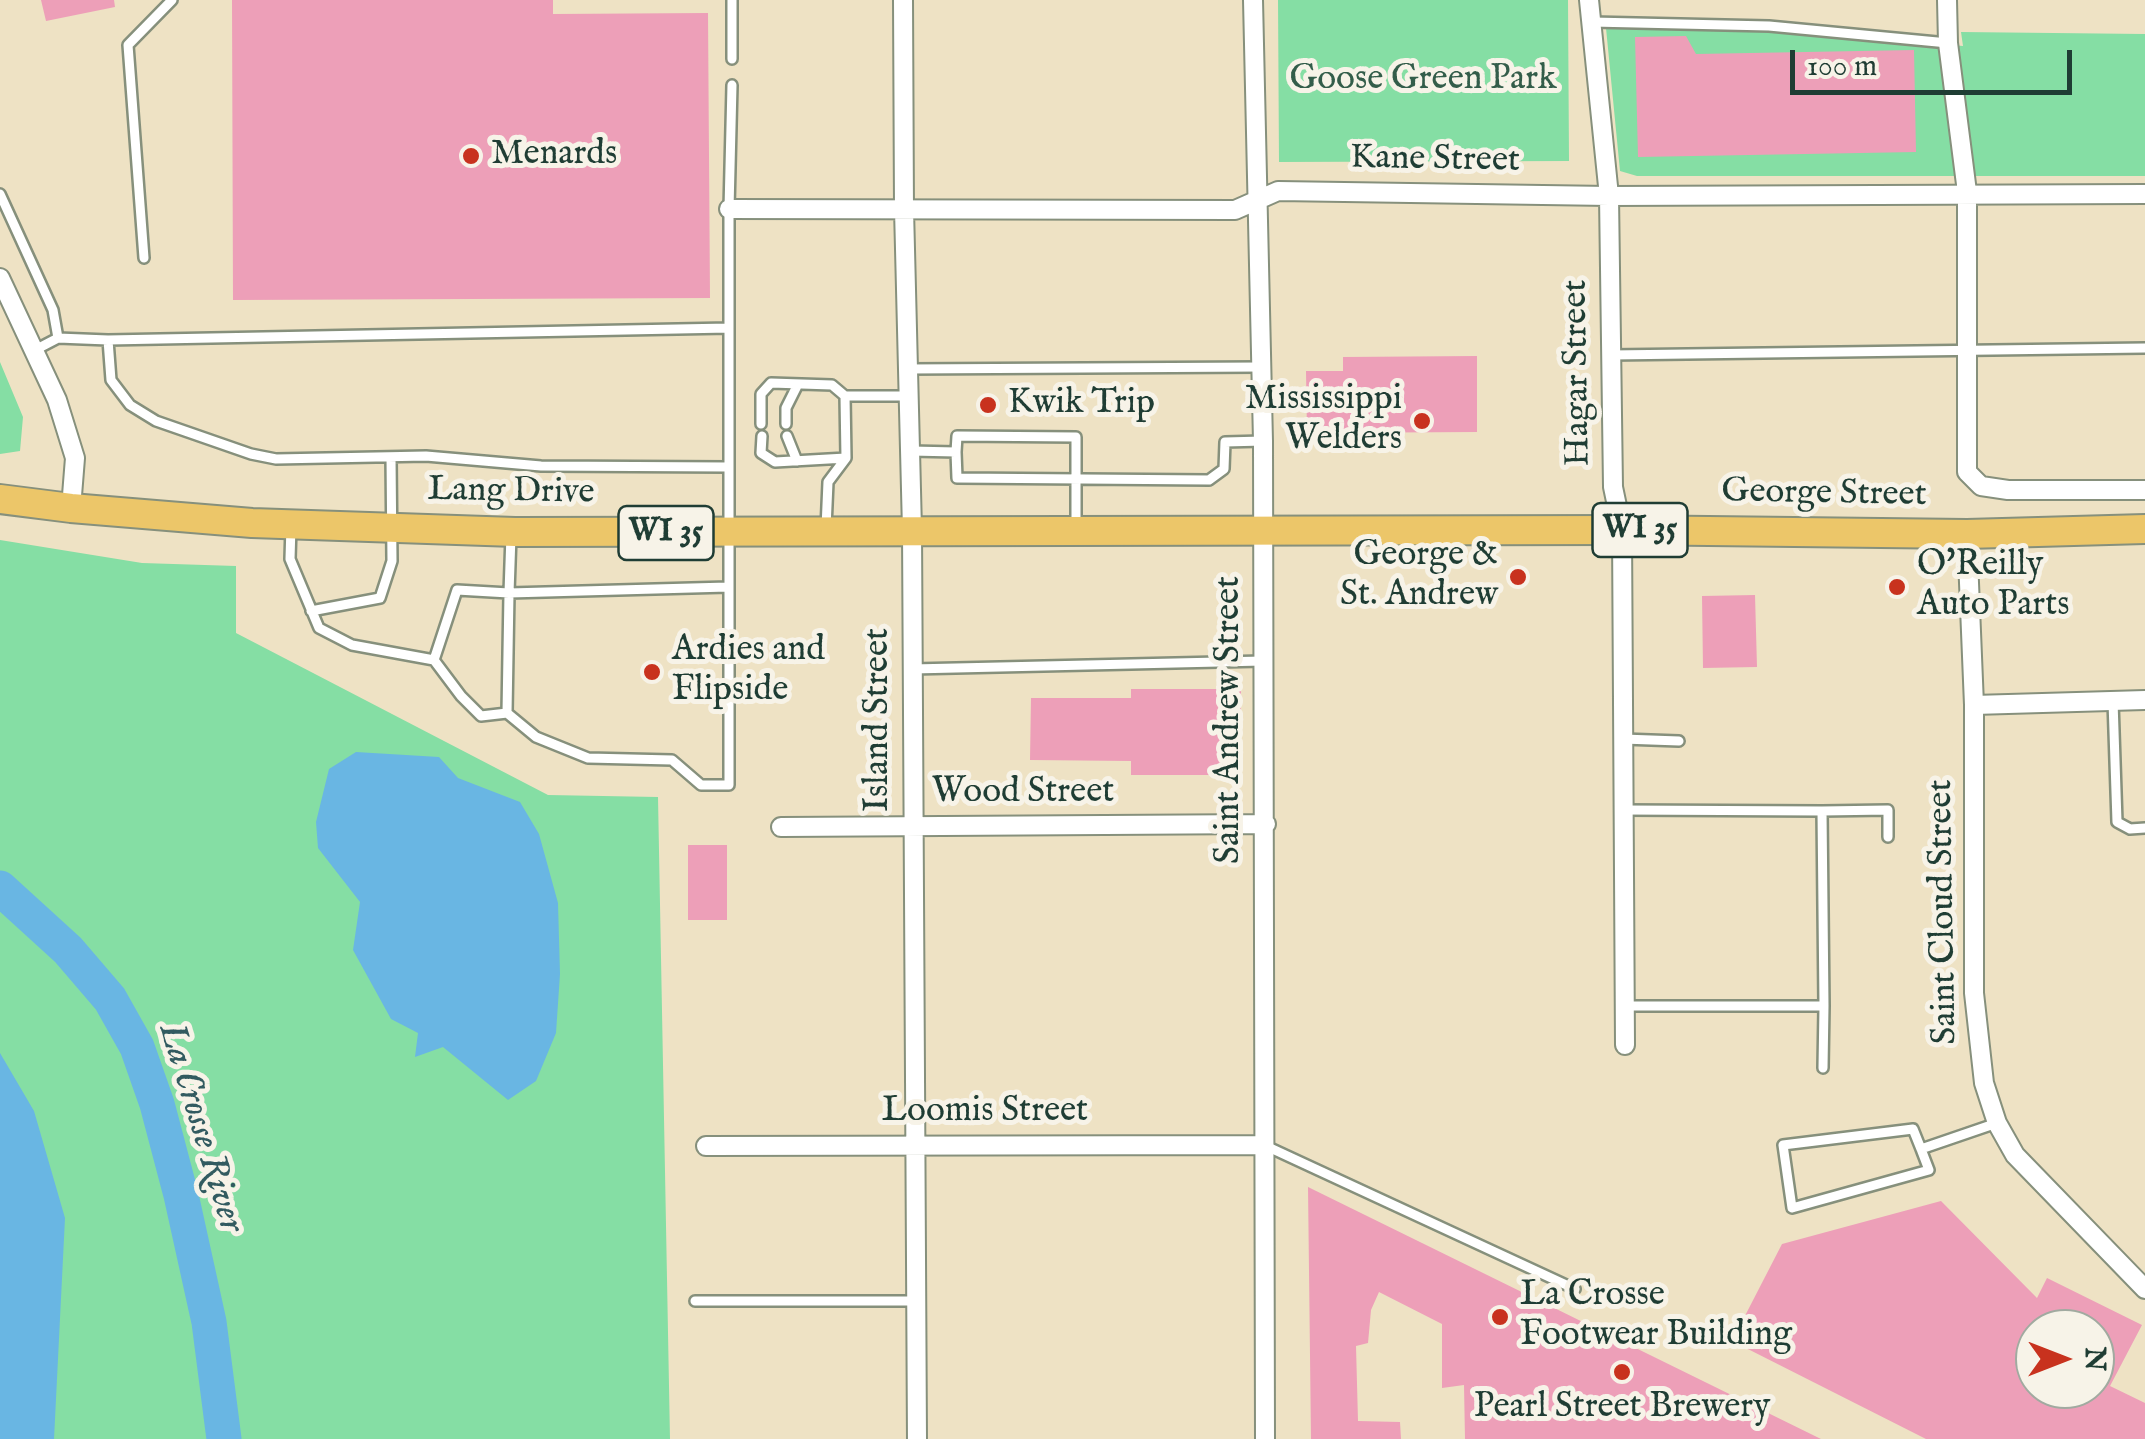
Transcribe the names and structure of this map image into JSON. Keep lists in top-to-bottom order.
{
  "streets": {
    "main road": ["Lang Drive", "George Street", "WI 35"],
    "street": [
      "Kane Street",
      "Hagar Street",
      "Island Street",
      "Saint Andrew Street",
      "Wood Street",
      "Saint Cloud Street",
      "Loomis Street"
    ]
  },
  "crossings": [
    ["Kane Street", "Hagar Street"],
    ["Kane Street", "Island Street"],
    ["Kane Street", "Saint Andrew Street"],
    ["Hagar Street", "George Street"],
    ["Lang Drive", "George Street"],
    ["Lang Drive", "Island Street"],
    ["Lang Drive", "Saint Andrew Street"],
    ["George Street", "Saint Andrew Street"],
    ["George Street", "Saint Cloud Street"],
    ["Island Street", "Wood Street"],
    ["Island Street", "Loomis Street"],
    ["Saint Andrew Street", "Wood Street"],
    ["Saint Andrew Street", "Loomis Street"]
  ],
  "water": ["La Crosse River"],
  "parks": ["Goose Green Park"],
  "places": [
    "Menards",
    "Kwik Trip",
    "Mississippi Welders",
    "George & St. Andrew",
    "O'Reilly Auto Parts",
    "Ardies and Flipside",
    "La Crosse Footwear Building",
    "Pearl Street Brewery"
  ],
  "scale_bar": "100 m",
  "north": "right"
}
